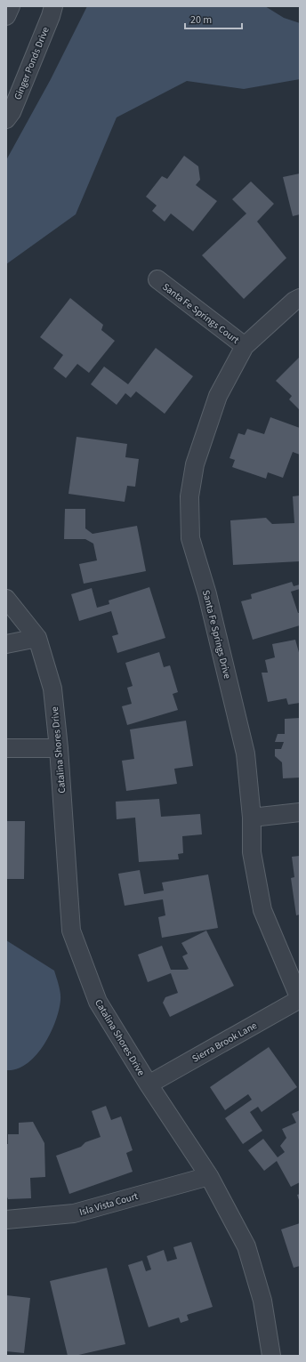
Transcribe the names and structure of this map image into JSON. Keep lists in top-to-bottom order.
{
  "streets": {
    "street": [
      "Ginger Ponds Drive",
      "Santa Fe Springs Court",
      "Santa Fe Springs Drive",
      "Catalina Shores Drive",
      "Sierra Brook Lane",
      "Isla Vista Court"
    ]
  },
  "crossings": [
    ["Santa Fe Springs Court", "Santa Fe Springs Drive"],
    ["Santa Fe Springs Drive", "Sierra Brook Lane"],
    ["Catalina Shores Drive", "Sierra Brook Lane"],
    ["Catalina Shores Drive", "Isla Vista Court"]
  ],
  "scale_bar": "20 m"
}
